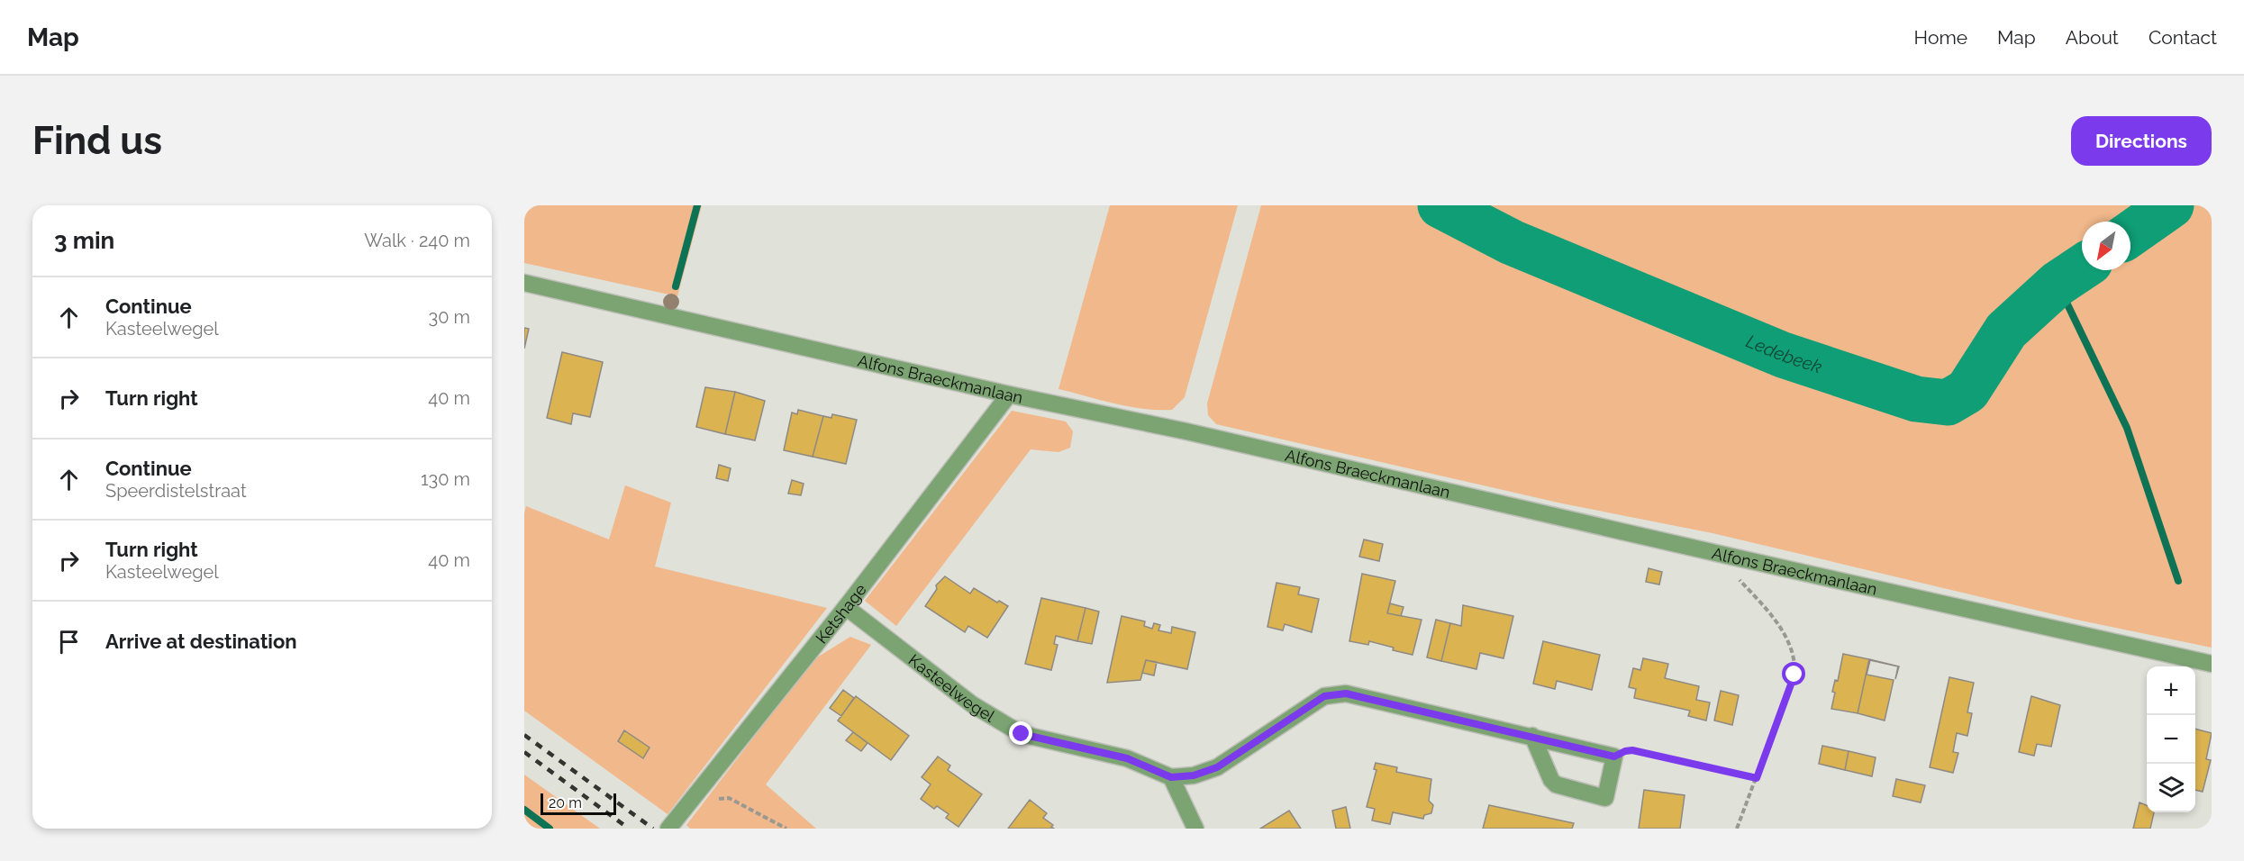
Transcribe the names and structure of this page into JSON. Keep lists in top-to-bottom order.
{
  "streets": {
    "street": ["Alfons Braeckmanlaan", "Ketshage", "Kasteelwegel"]
  },
  "crossings": [
    ["Alfons Braeckmanlaan", "Ketshage"],
    ["Ketshage", "Kasteelwegel"]
  ],
  "water": ["Ledebeek"],
  "scale_bar": "20 m",
  "north": "bottom left",
  "page": {
    "header": "Map",
    "nav": [
      "Home",
      "Map",
      "About",
      "Contact"
    ],
    "buttons": "Directions",
    "title": "Find us",
    "heading": ["3 min", "Walk · 240 m"],
    "list": [
      ["Continue", "Kasteelwegel", "30 m"],
      ["Turn right", "40 m"],
      ["Continue", "Speerdistelstraat", "130 m"],
      ["Turn right", "Kasteelwegel", "40 m"],
      "Arrive at destination"
    ],
    "map_buttons": ["+", "−"],
    "scale": "20 m"
  }
}
